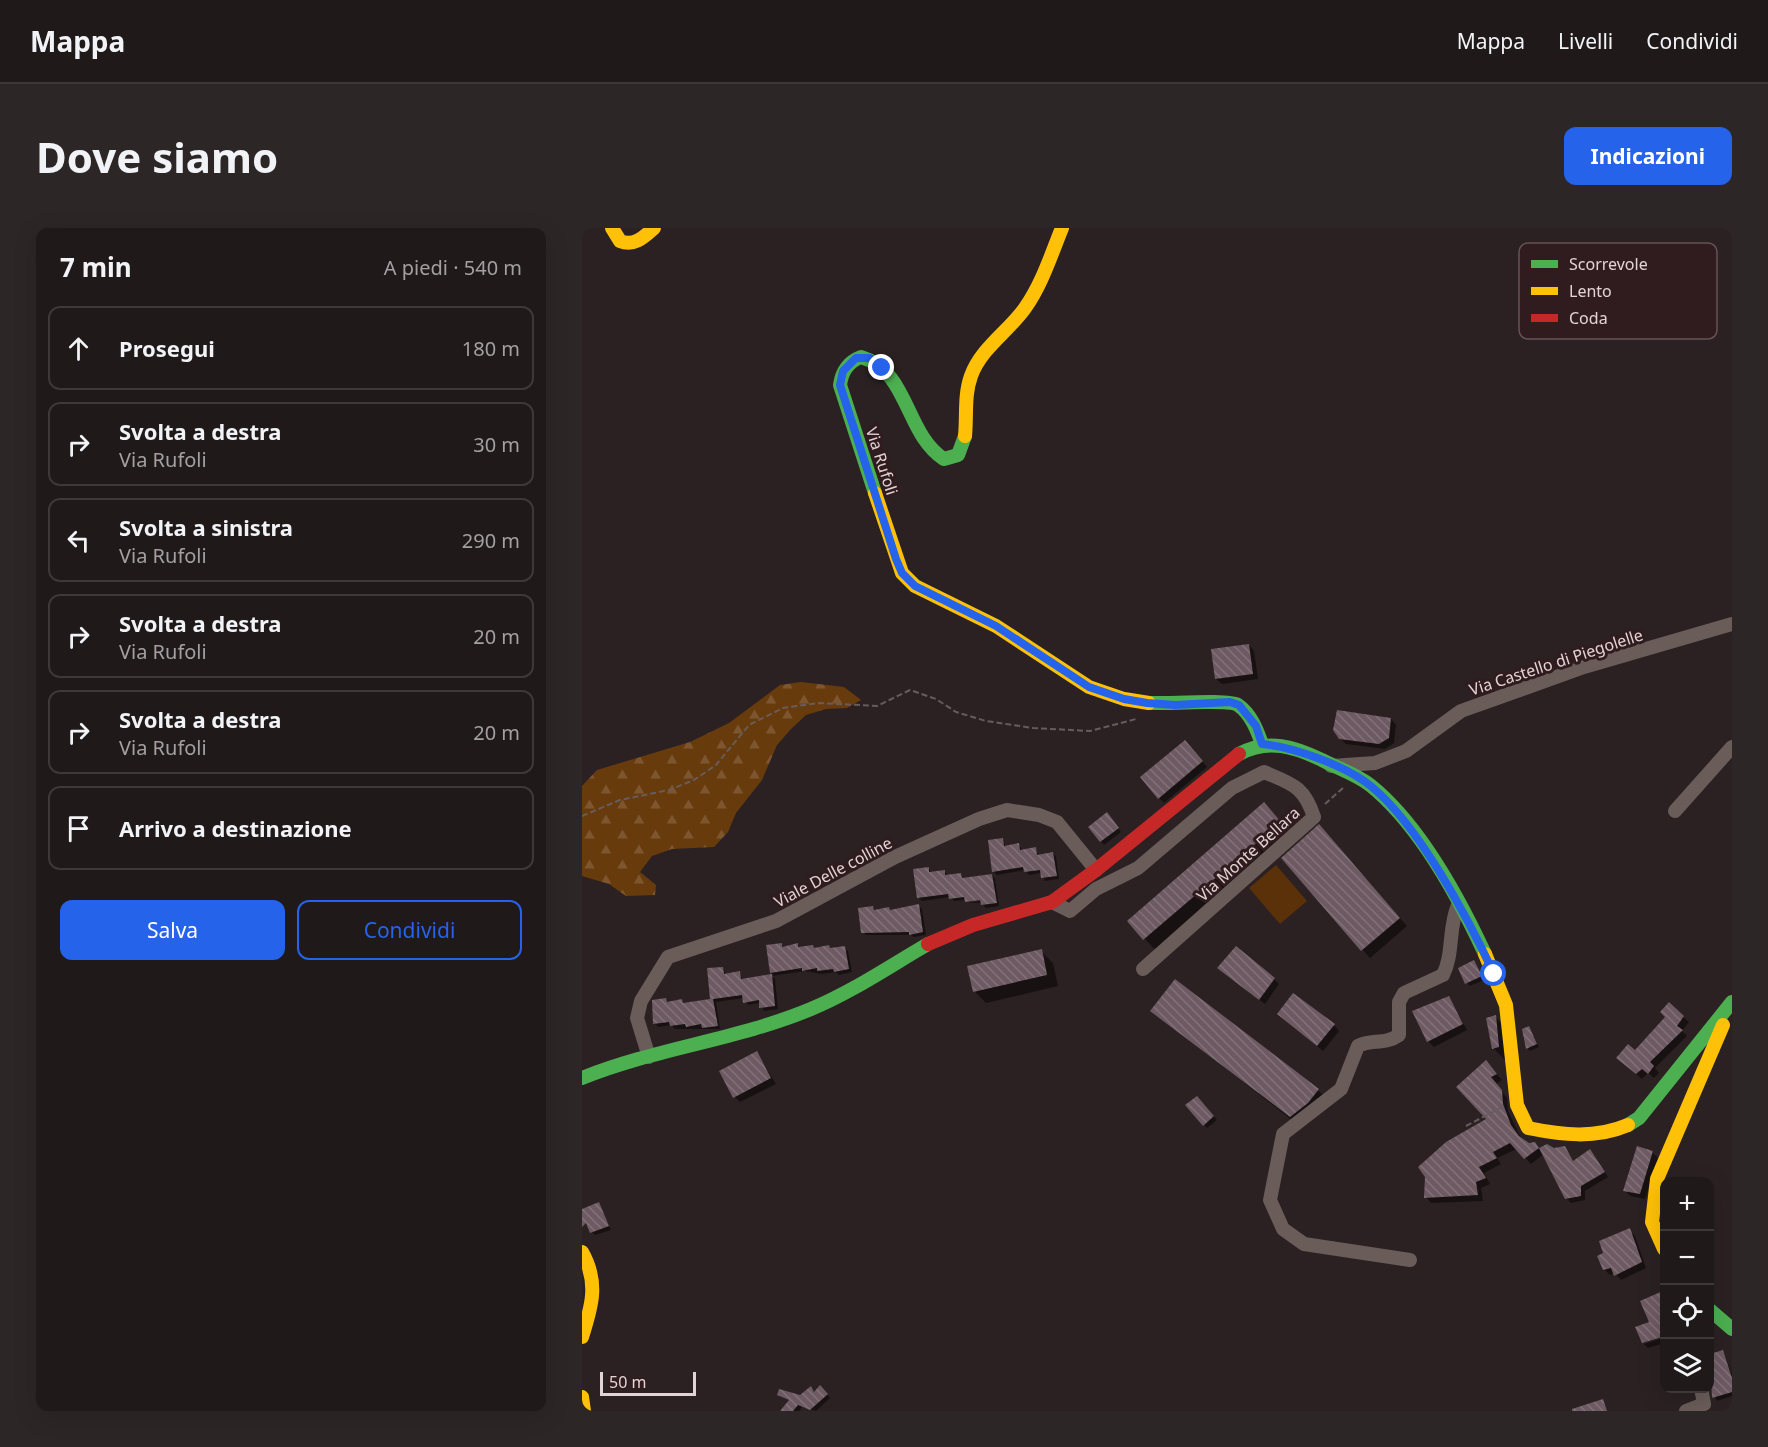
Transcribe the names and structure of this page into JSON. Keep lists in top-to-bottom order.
{
  "streets": {
    "street": [
      "Via Rufoli",
      "Via Castello di Piegolelle",
      "Via Monte Bellara",
      "Viale Delle colline"
    ]
  },
  "legend": ["Scorrevole", "Lento", "Coda"],
  "scale_bar": "50 m",
  "page": {
    "header": "Mappa",
    "nav": ["Mappa", "Livelli", "Condividi"],
    "buttons": [
      "Indicazioni",
      ["Salva", "Condividi"]
    ],
    "title": "Dove siamo",
    "heading": ["7 min", "A piedi · 540 m"],
    "list": [
      ["Prosegui", "180 m"],
      ["Svolta a destra", "Via Rufoli", "30 m"],
      ["Svolta a sinistra", "Via Rufoli", "290 m"],
      ["Svolta a destra", "Via Rufoli", "20 m"],
      ["Svolta a destra", "Via Rufoli", "20 m"],
      "Arrivo a destinazione"
    ],
    "map_buttons": ["+", "−"],
    "scale": "50 m"
  }
}
